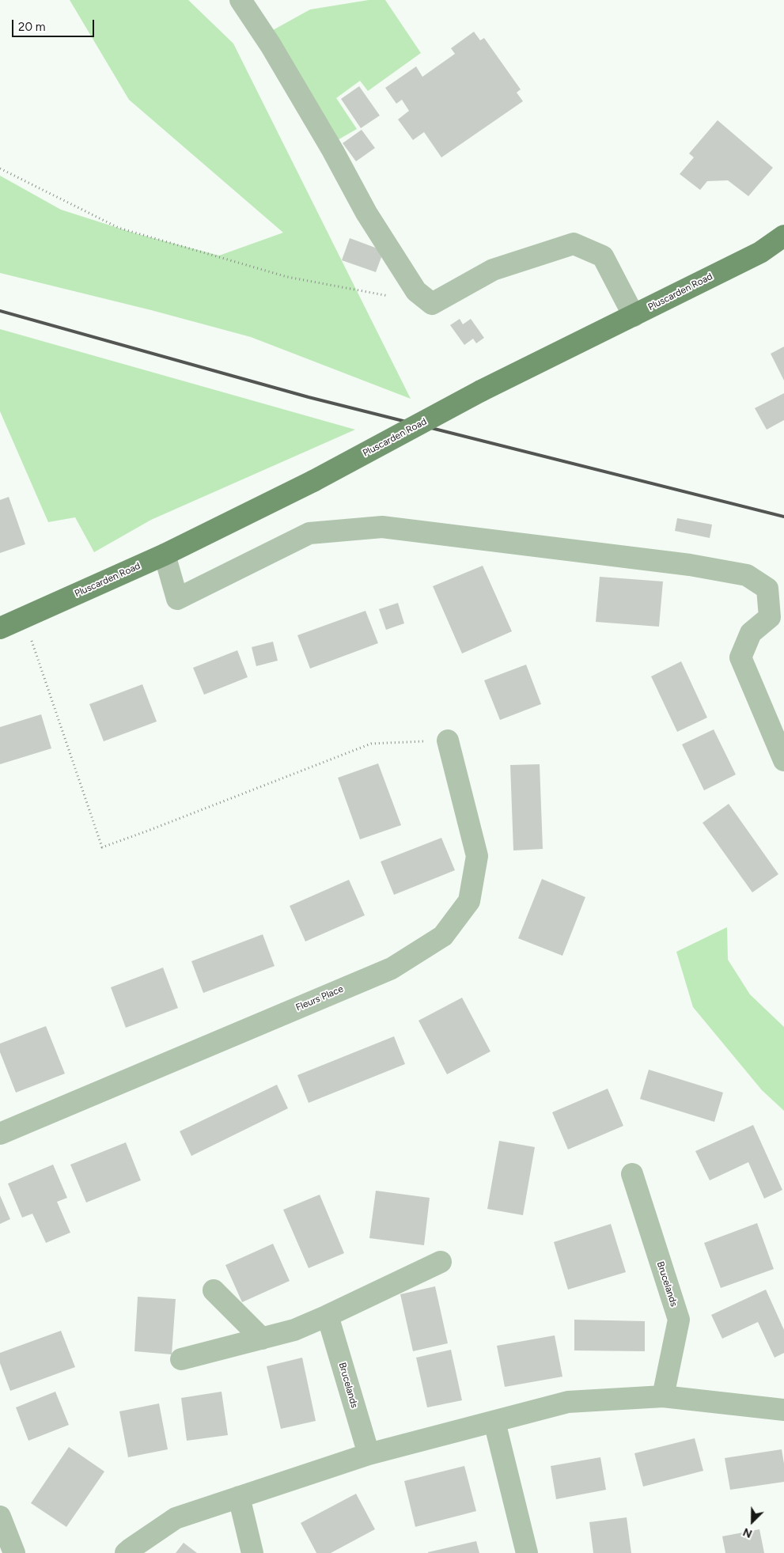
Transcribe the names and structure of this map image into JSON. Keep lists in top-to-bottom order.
{
  "streets": {
    "main road": ["Pluscarden Road"],
    "street": ["Fleurs Place", "Brucelands"]
  },
  "scale_bar": "20 m",
  "north": "bottom left"
}
